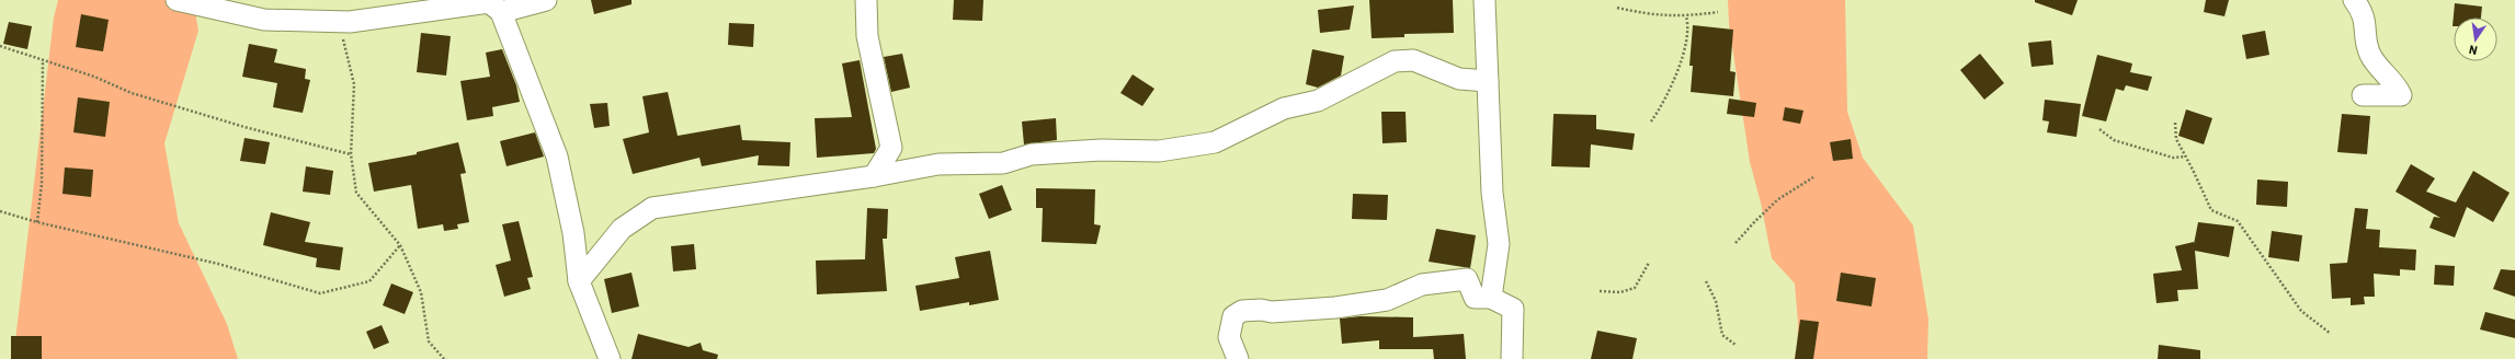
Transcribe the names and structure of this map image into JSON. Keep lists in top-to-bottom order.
{
  "north": "bottom"
}
